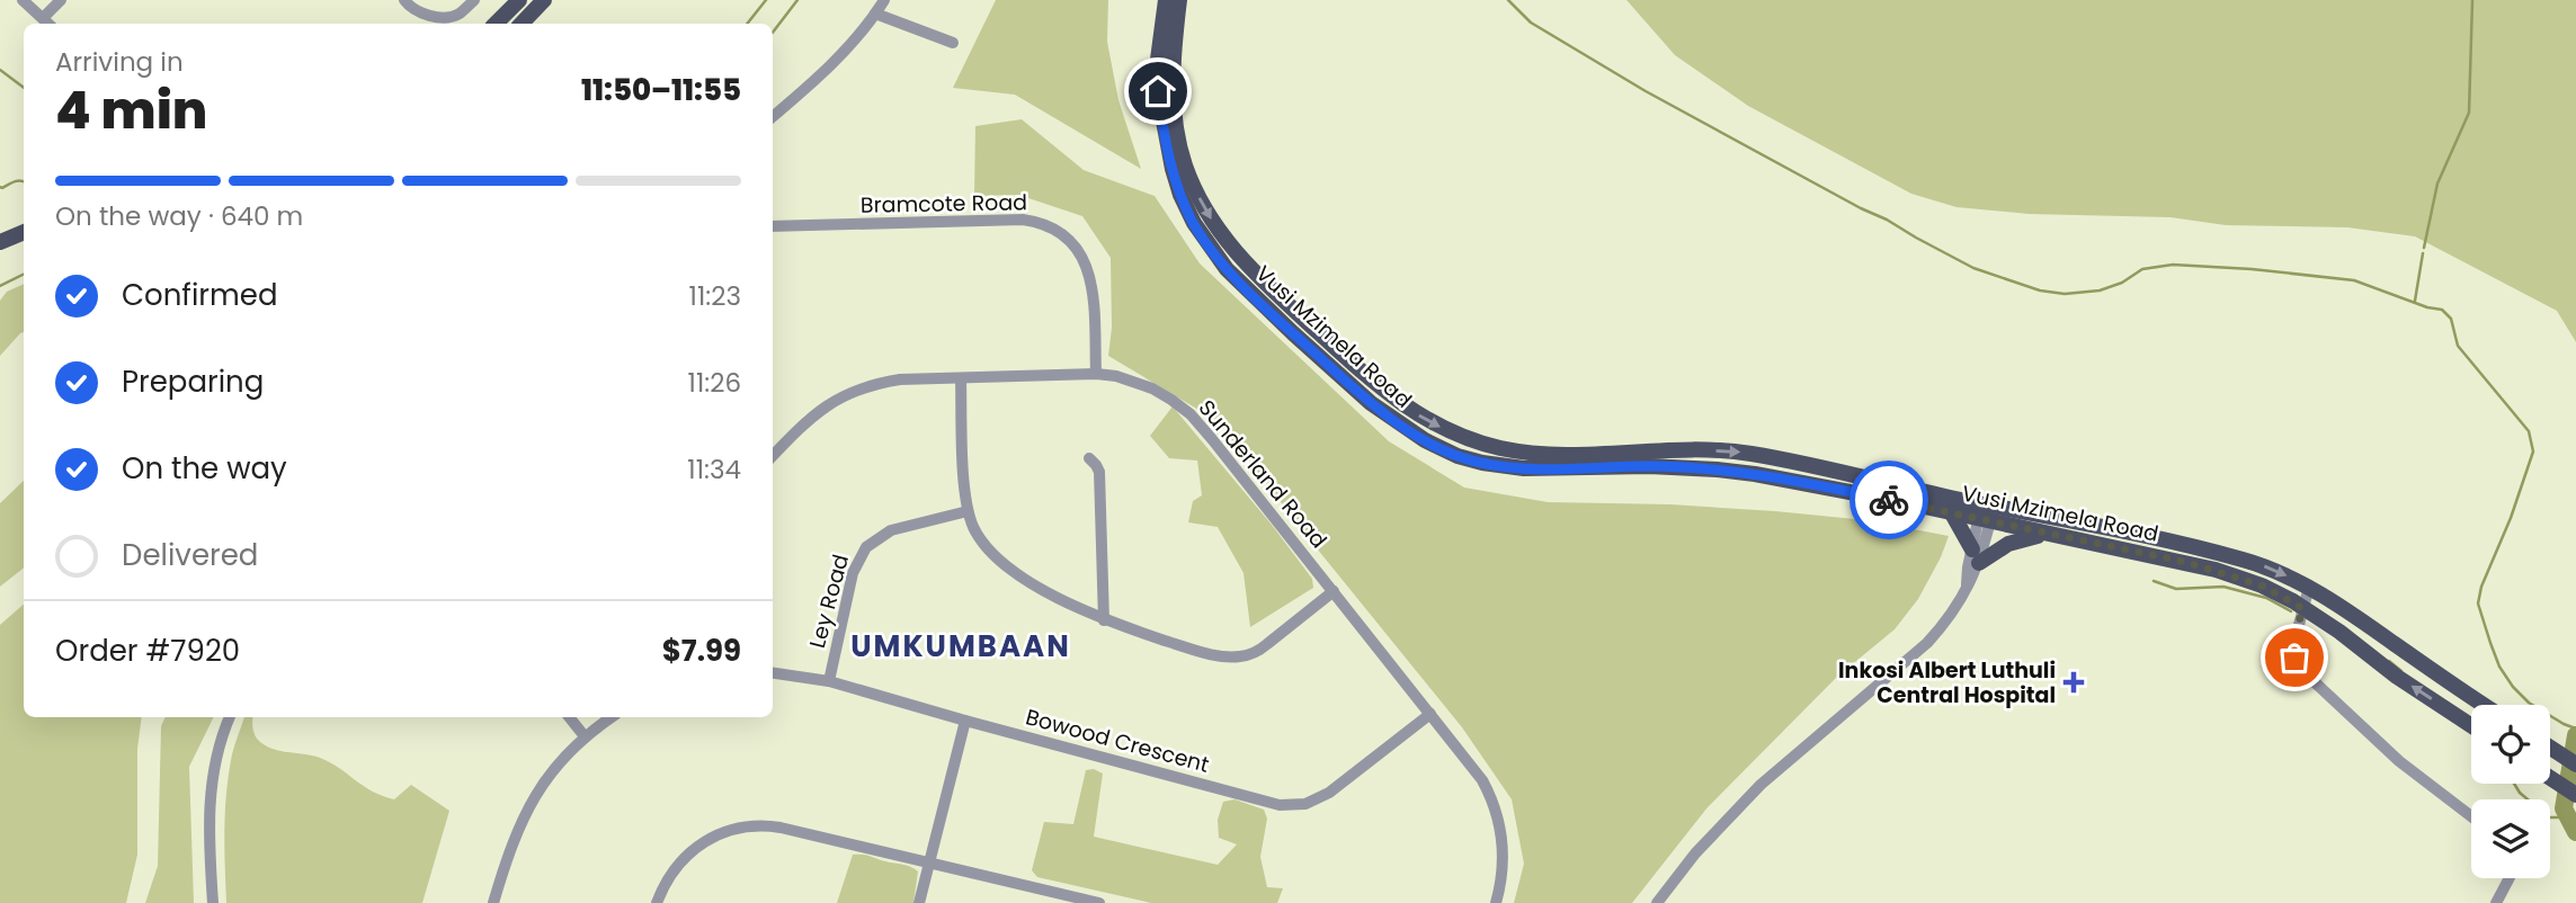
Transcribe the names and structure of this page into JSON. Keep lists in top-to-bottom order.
{
  "streets": {
    "main road": ["Vusi Mzimela Road"],
    "street": [
      "Bramcote Road",
      "Sunderland Road",
      "Ley Road",
      "Bowood Crescent"
    ]
  },
  "crossings": [
    ["Bramcote Road", "Sunderland Road"],
    ["Sunderland Road", "Bowood Crescent"],
    ["Ley Road", "Bowood Crescent"]
  ],
  "districts": ["UMKUMBAAN"],
  "places": {
    "health": ["Inkosi Albert Luthuli Central Hospital"]
  },
  "page": {
    "heading": ["4 min", "Arriving in", "11:50–11:55"],
    "panel": ["Order #7920", "$7.99"],
    "bar": "On the way · 640 m",
    "list": [
      ["Confirmed", "11:23"],
      ["Preparing", "11:26"],
      ["On the way", "11:34"],
      "Delivered"
    ]
  }
}
